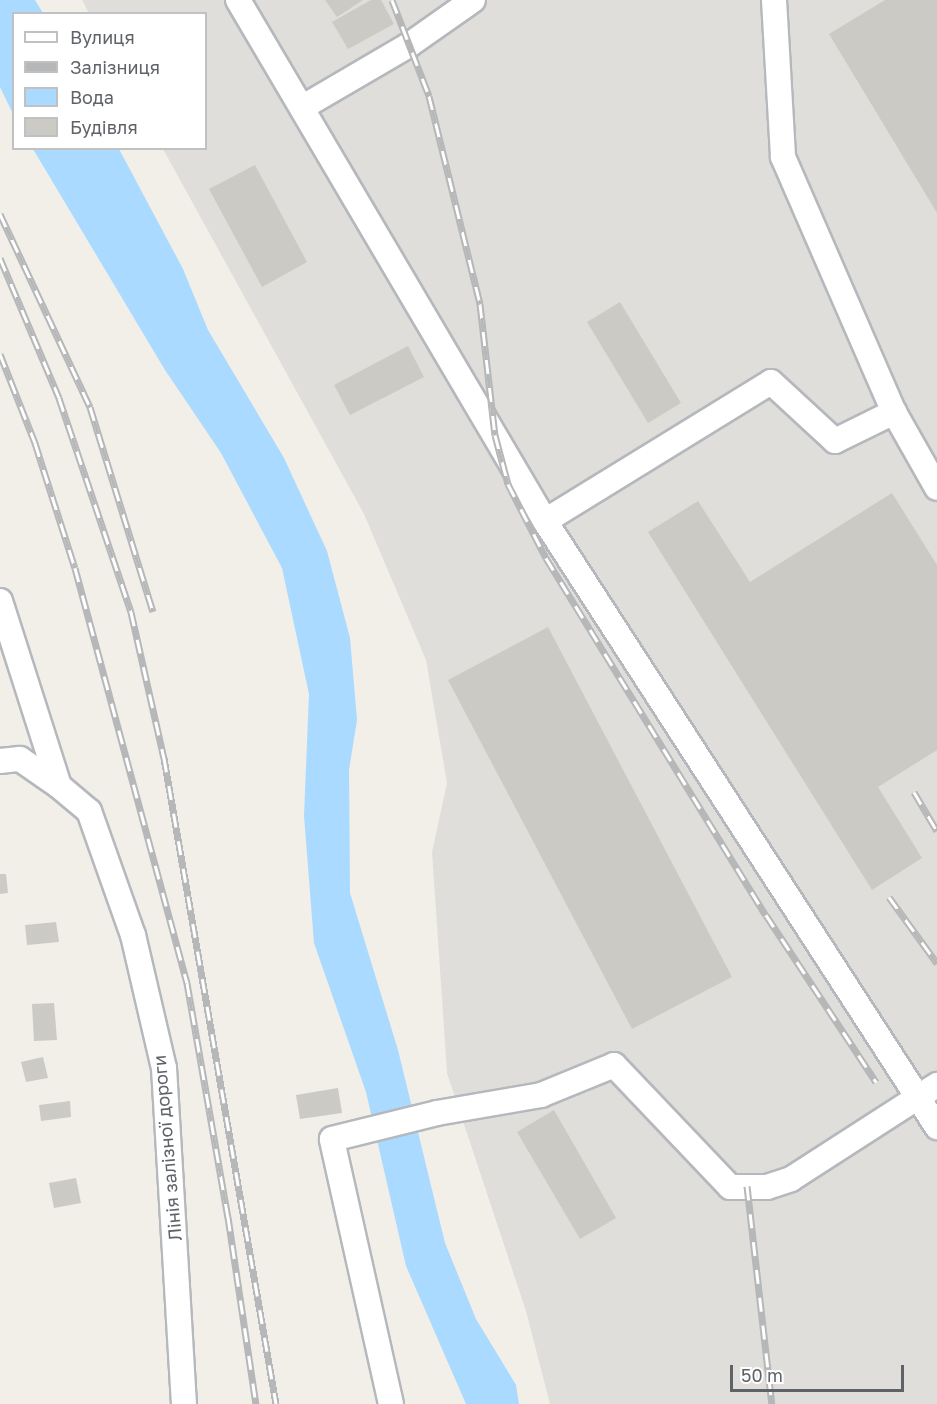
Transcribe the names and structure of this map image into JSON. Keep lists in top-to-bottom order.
{
  "streets": {
    "street": ["Лінія залізної дороги"]
  },
  "legend": [
    "Вулиця",
    "Залізниця",
    "Вода",
    "Будівля"
  ],
  "scale_bar": "50 m"
}
